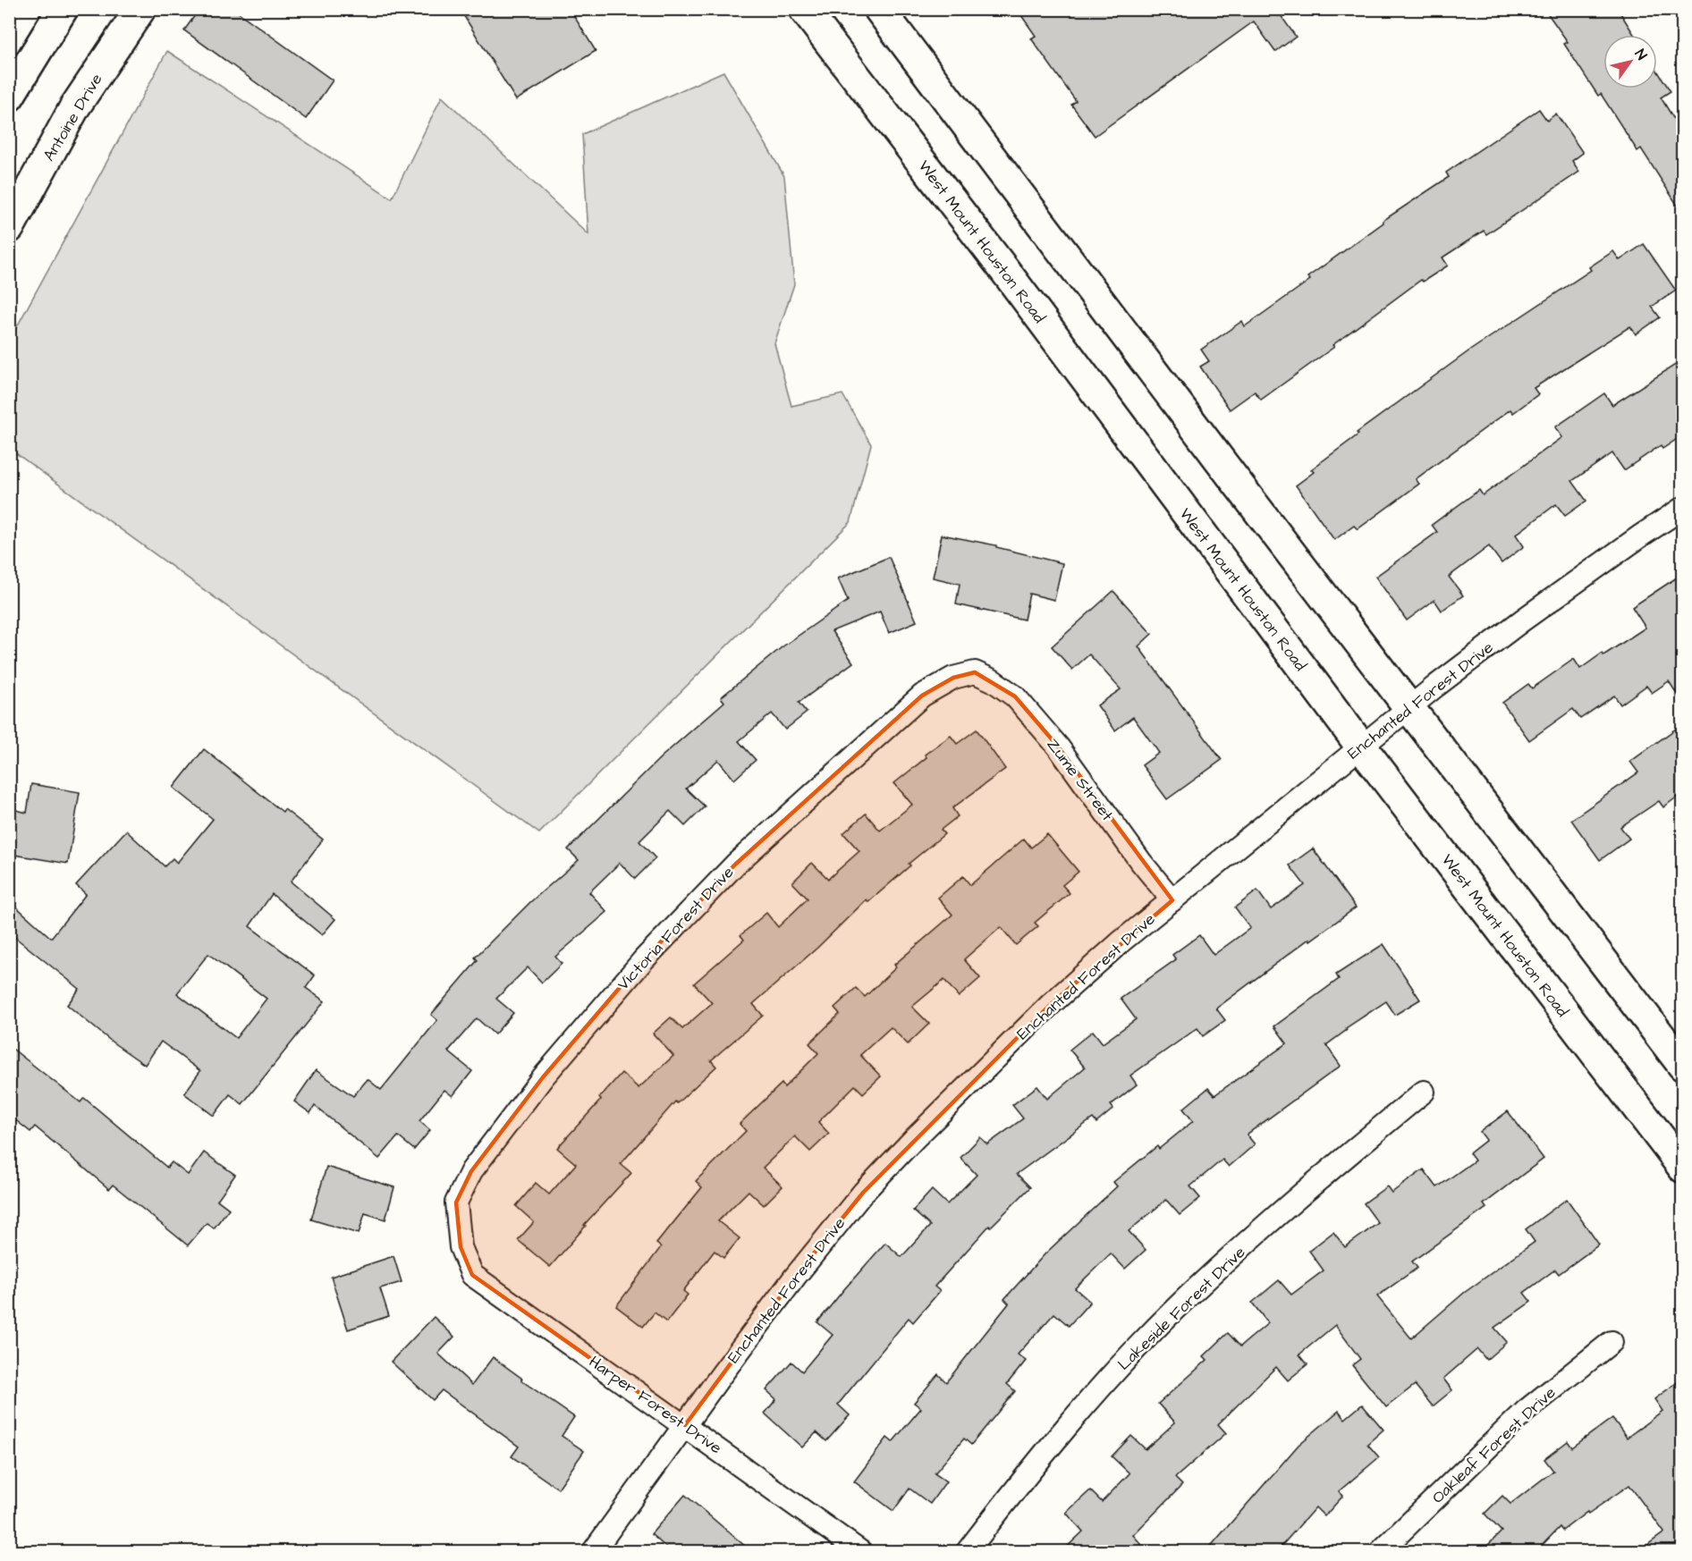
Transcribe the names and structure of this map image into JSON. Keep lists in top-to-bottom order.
{
  "streets": {
    "main road": ["Antoine Drive", "West Mount Houston Road"],
    "street": [
      "Enchanted Forest Drive",
      "Zume Street",
      "Victoria Forest Drive",
      "Lakeside Forest Drive",
      "Harper Forest Drive",
      "Oakleaf Forest Drive"
    ]
  },
  "crossings": [
    ["West Mount Houston Road", "Enchanted Forest Drive"],
    ["Enchanted Forest Drive", "Zume Street"],
    ["Enchanted Forest Drive", "Harper Forest Drive"],
    ["Zume Street", "Victoria Forest Drive"],
    ["Victoria Forest Drive", "Harper Forest Drive"]
  ],
  "north": "top right"
}
